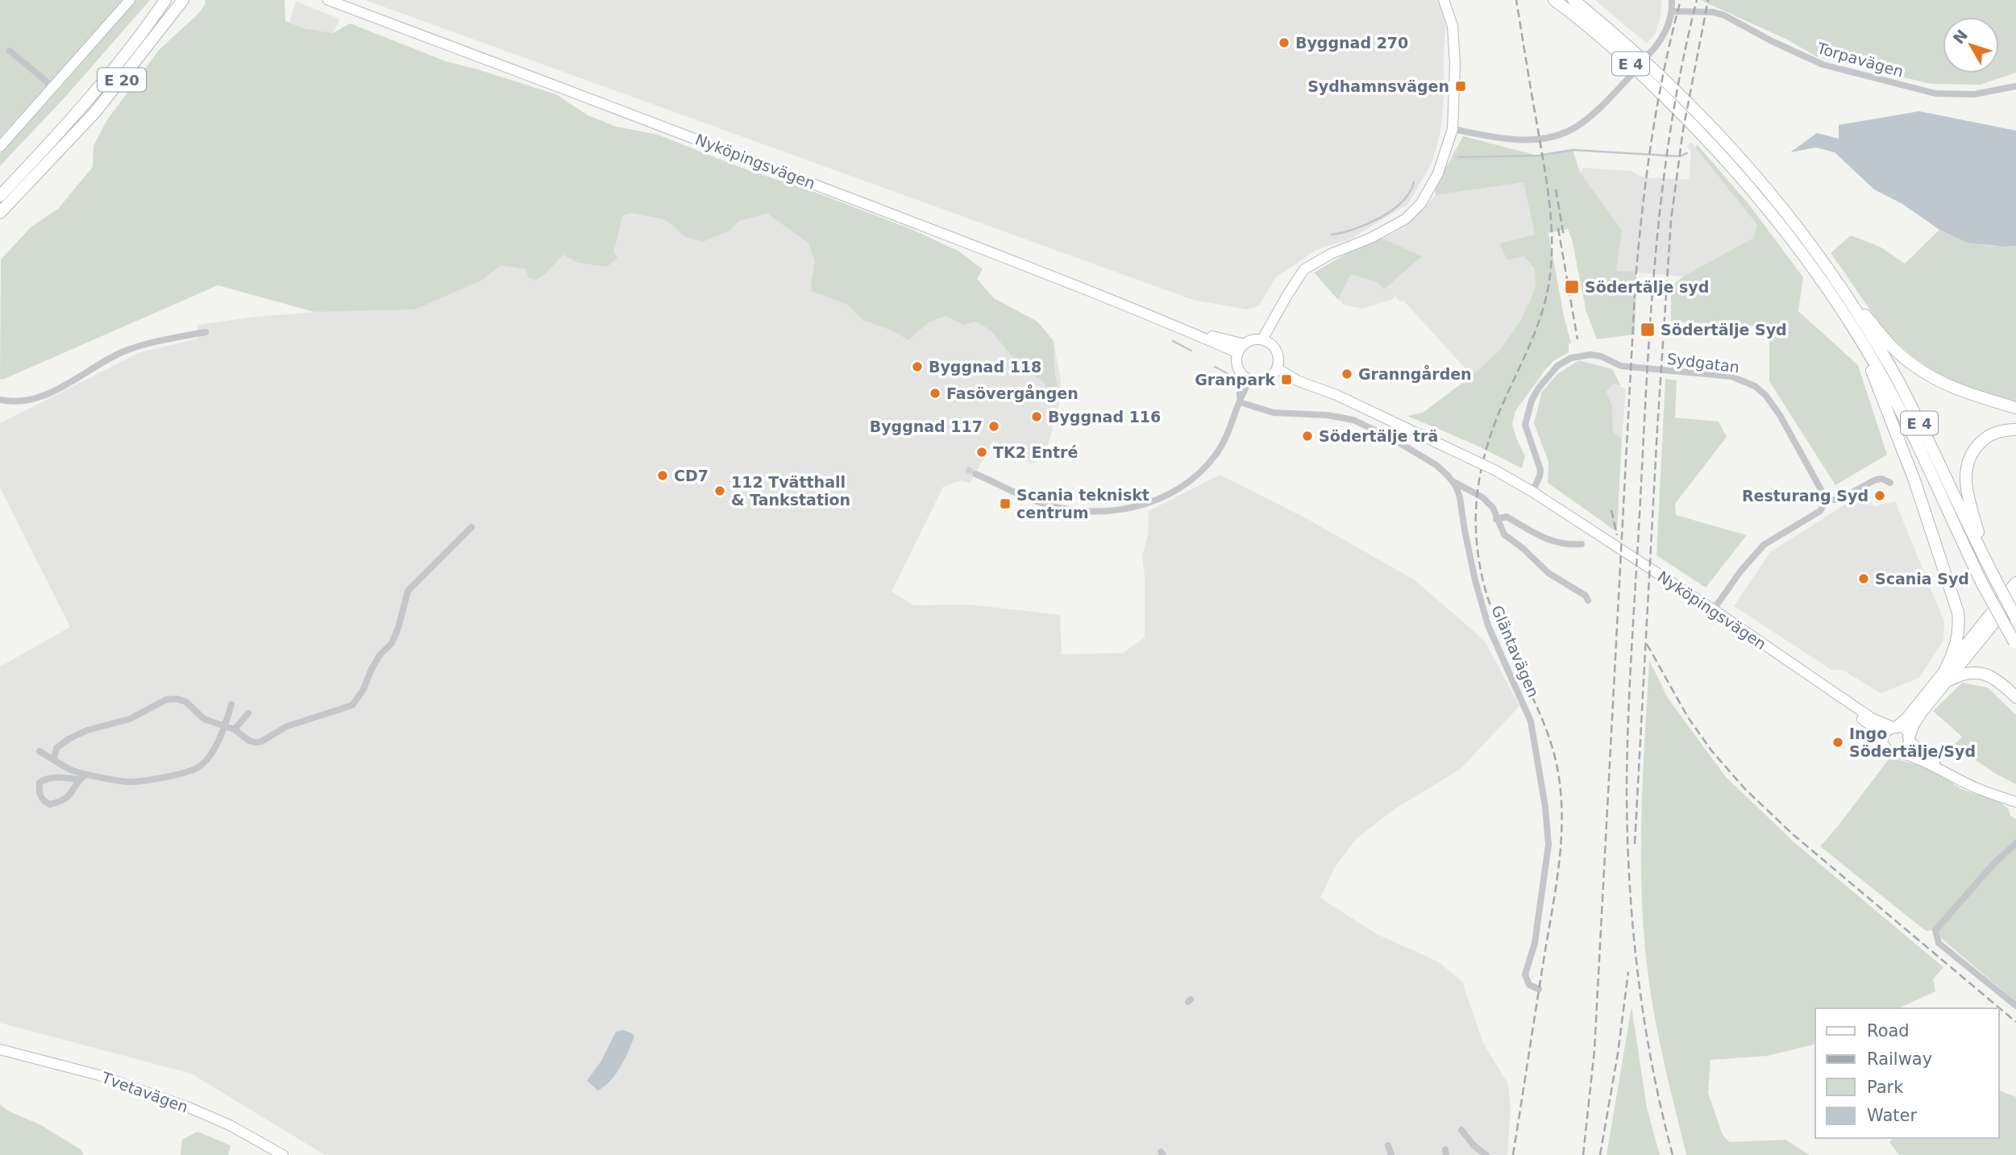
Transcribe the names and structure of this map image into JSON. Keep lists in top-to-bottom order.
{
  "streets": {
    "highway": ["E 4", "E 20"],
    "main road": ["Nyköpingsvägen", "Tvetavägen"],
    "street": ["Torpavägen", "Sydgatan", "Gläntavägen"]
  },
  "crossings": [
    ["Nyköpingsvägen", "Sydgatan"]
  ],
  "places": {
    "other": [
      "Byggnad 270",
      "Byggnad 118",
      "Granngården",
      "Fasövergången",
      "Byggnad 116",
      "Byggnad 117",
      "Södertälje trä",
      "TK2 Entré",
      "CD7",
      "112 Tvätthall & Tankstation",
      "Resturang Syd",
      "Scania Syd",
      "Ingo Södertälje/Syd"
    ],
    "transit": [
      "Sydhamnsvägen",
      "Södertälje syd",
      "Södertälje Syd",
      "Granpark",
      "Scania tekniskt centrum"
    ]
  },
  "legend": [
    "Road",
    "Railway",
    "Park",
    "Water"
  ],
  "north": "top left"
}
